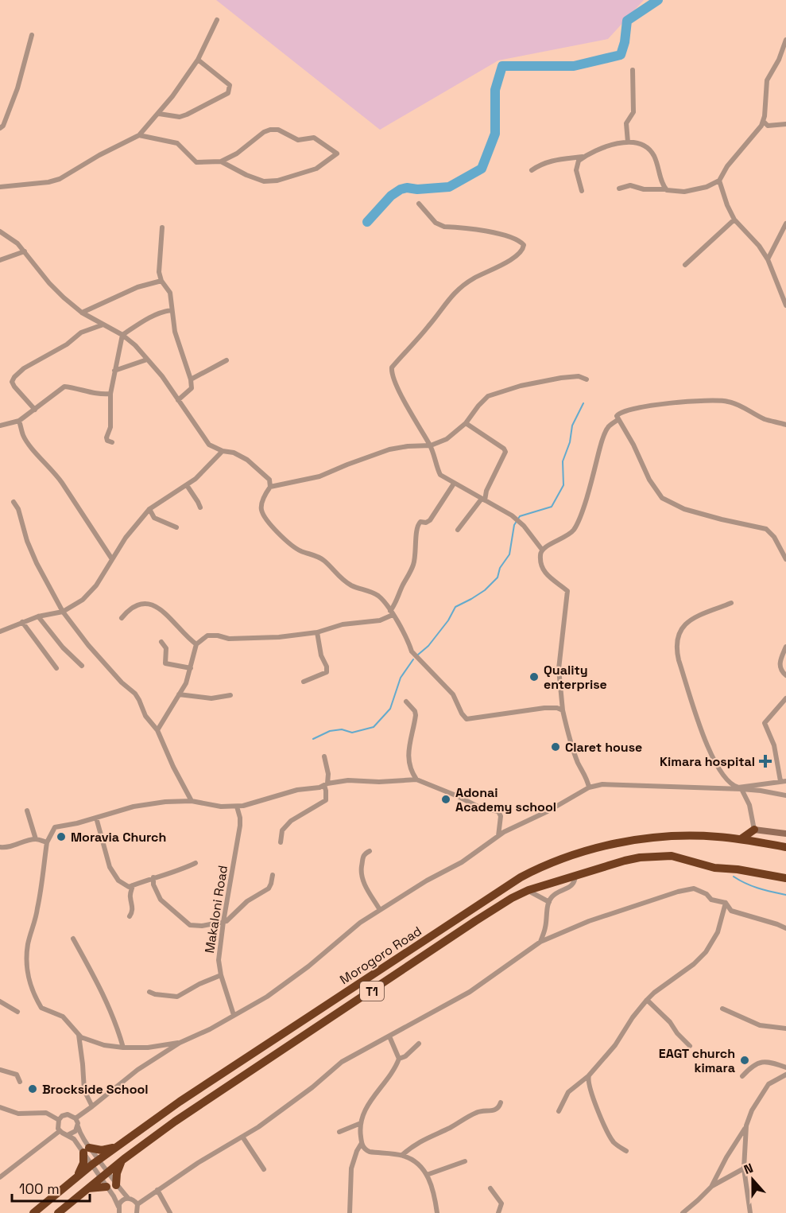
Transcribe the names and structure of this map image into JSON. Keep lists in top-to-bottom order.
{
  "streets": {
    "highway": ["Morogoro Road", "T1"],
    "street": ["Makaloni Road"]
  },
  "places": {
    "other": [
      "Quality enterprise",
      "Claret house",
      "Adonai Academy school",
      "Moravia Church",
      "EAGT church kimara",
      "Brockside School"
    ],
    "health": ["Kimara hospital"]
  },
  "scale_bar": "100 m",
  "north": "top"
}
